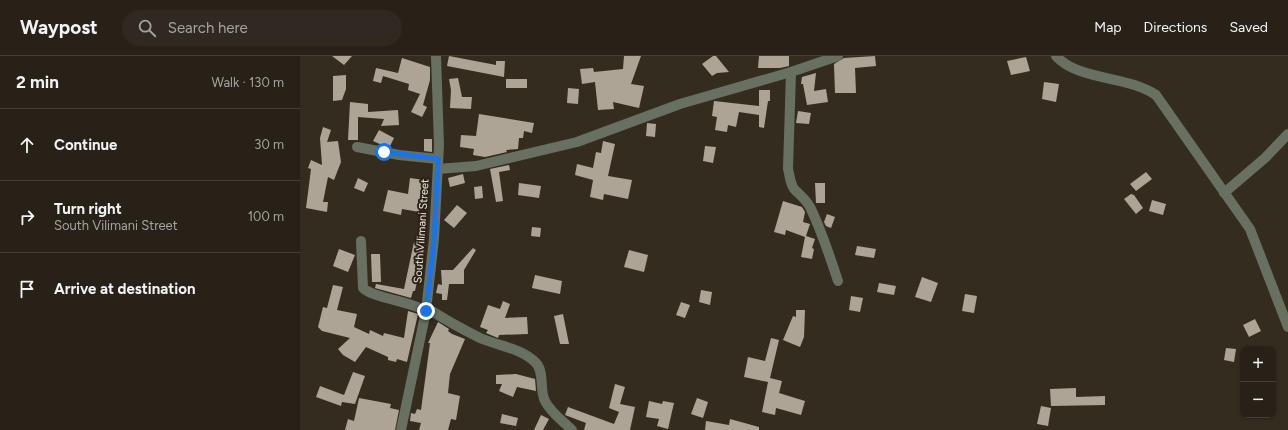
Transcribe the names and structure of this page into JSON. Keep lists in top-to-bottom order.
{
  "streets": {
    "street": ["South Vilimani Street"]
  },
  "page": {
    "header": "Waypost",
    "search": "Search here",
    "nav": ["Map", "Directions", "Saved"],
    "heading": ["2 min", "Walk · 130 m"],
    "list": [
      ["Continue", "30 m"],
      ["Turn right", "South Vilimani Street", "100 m"],
      "Arrive at destination"
    ],
    "map_buttons": ["+", "−"]
  }
}
